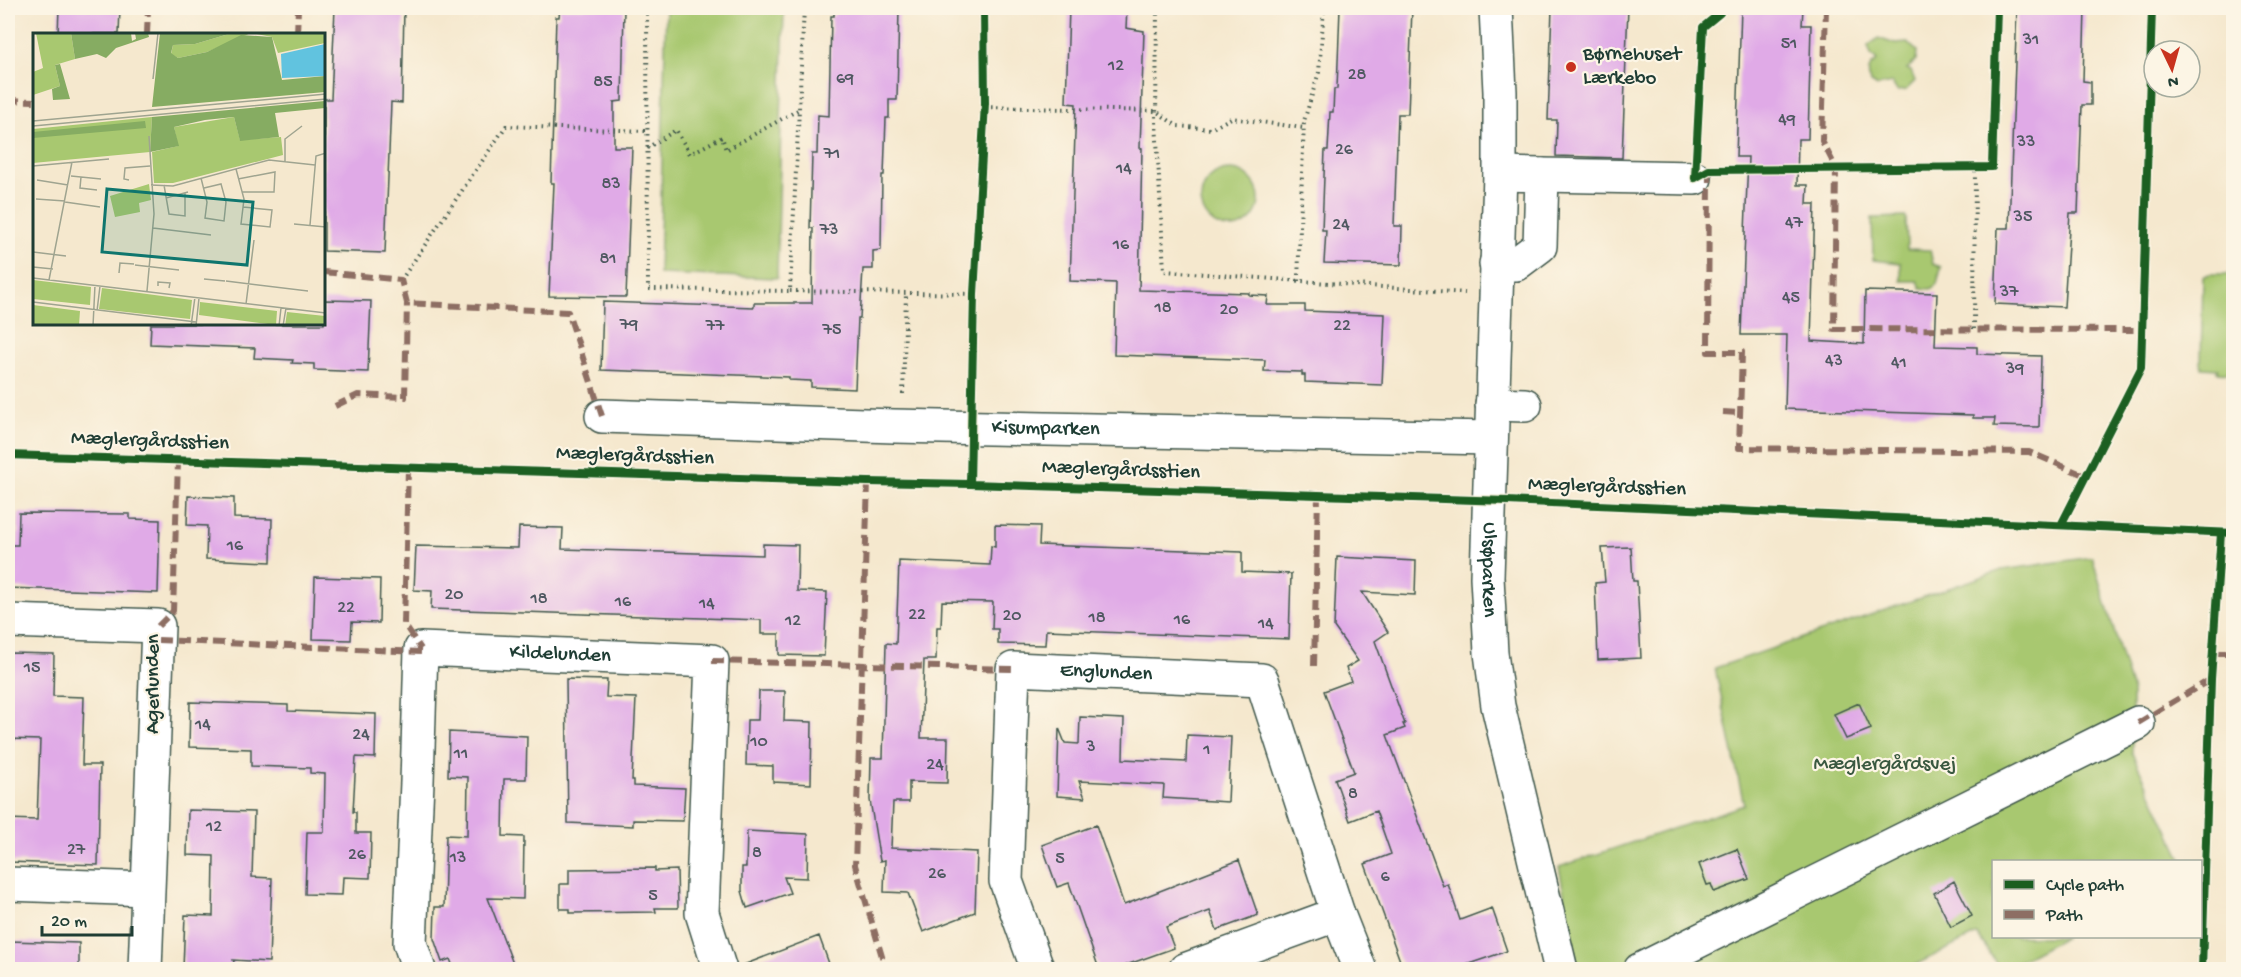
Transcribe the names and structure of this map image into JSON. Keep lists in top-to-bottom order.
{
  "streets": {
    "street": [
      "Kisumparken",
      "Ulsøparken",
      "Kildelunden",
      "Englunden",
      "Agerlunden"
    ],
    "cycle path": ["Mæglergårdsstien"]
  },
  "crossings": [
    ["Kisumparken", "Ulsøparken"]
  ],
  "parks": ["Mæglergårdsvej"],
  "places": ["Børnehuset Lærkebo"],
  "house_numbers": [
    "31",
    "51",
    "12",
    "28",
    "69",
    "85",
    "49",
    "33",
    "26",
    "71",
    "14",
    "83",
    "35",
    "47",
    "24",
    "73",
    "16",
    "81",
    "37",
    "45",
    "18",
    "20",
    "79",
    "77",
    "22",
    "75",
    "43",
    "41",
    "39",
    "16",
    "20",
    "18",
    "16",
    "14",
    "22",
    "22",
    "20",
    "18",
    "16",
    "12",
    "14",
    "15",
    "14",
    "24",
    "10",
    "3",
    "1",
    "11",
    "24",
    "8",
    "12",
    "27",
    "8",
    "26",
    "13",
    "5",
    "26",
    "6",
    "5"
  ],
  "legend": ["Cycle path", "Path"],
  "scale_bar": "20 m",
  "north": "bottom"
}
